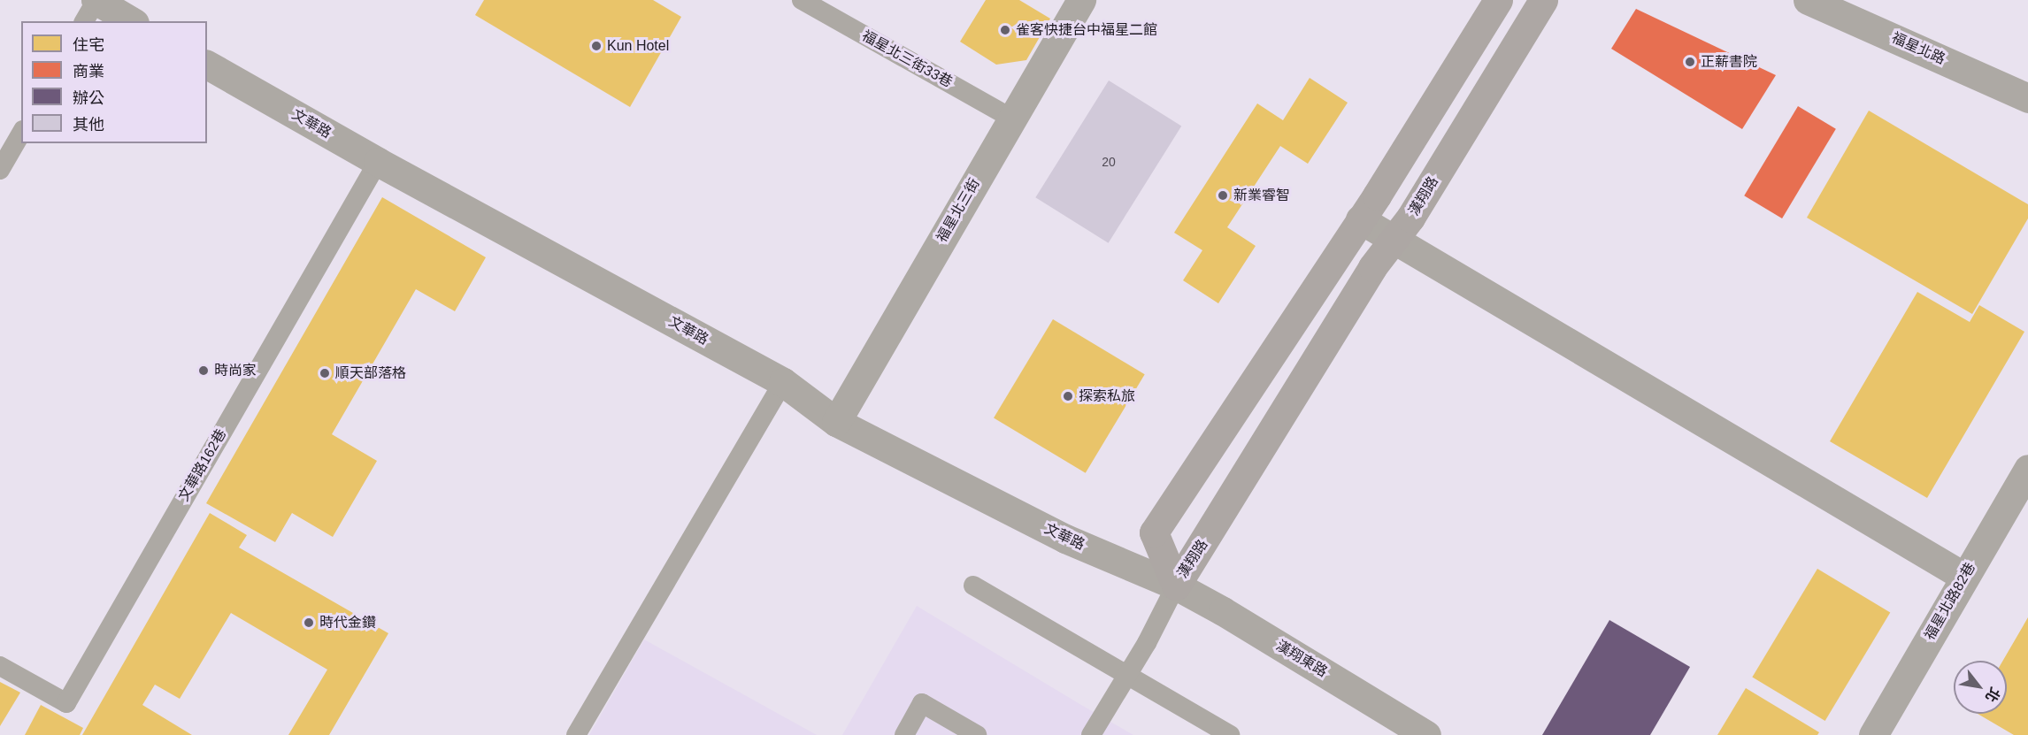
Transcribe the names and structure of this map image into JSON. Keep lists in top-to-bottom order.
{
  "streets": {
    "street": [
      "福星北路",
      "文華路",
      "漢翔路",
      "福星北三街",
      "福星北路82巷",
      "漢翔東路"
    ],
    "lane": ["福星北三街33巷", "文華路162巷"]
  },
  "crossings": [
    ["福星北三街33巷", "福星北三街"],
    ["文華路", "漢翔路"],
    ["文華路", "福星北三街"],
    ["文華路", "文華路162巷"],
    ["文華路", "漢翔東路"],
    ["漢翔路", "漢翔東路"]
  ],
  "places": [
    "雀客快捷台中福星二館",
    "Kun Hotel",
    "正薪書院",
    "新業睿智",
    "時尚家",
    "順天部落格",
    "探索私旅",
    "時代金鑽"
  ],
  "house_numbers": ["20"],
  "legend": [
    "住宅",
    "商業",
    "辦公",
    "其他"
  ],
  "north": "bottom right"
}
